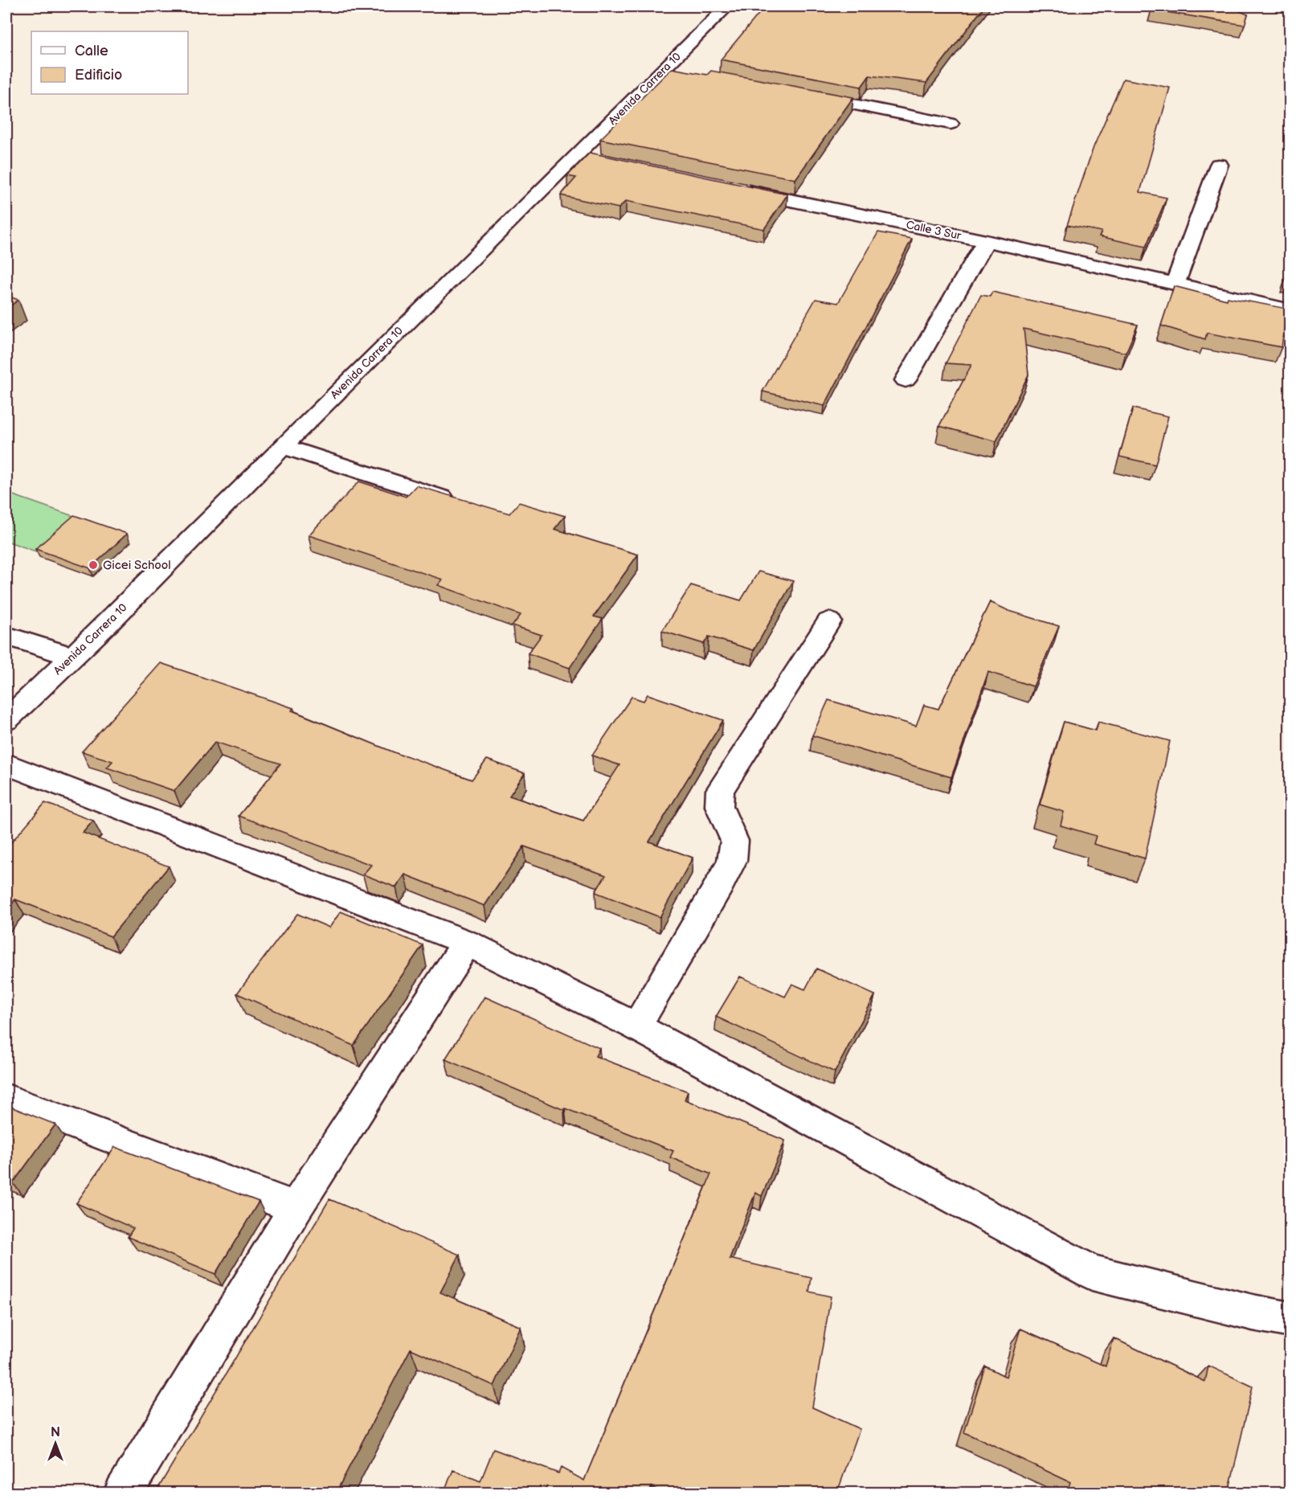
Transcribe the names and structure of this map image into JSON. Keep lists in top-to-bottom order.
{
  "streets": {
    "street": ["Avenida Carrera 10", "Calle 3 Sur"]
  },
  "places": ["Gicei School"],
  "legend": ["Calle", "Edificio"],
  "north": "top"
}
